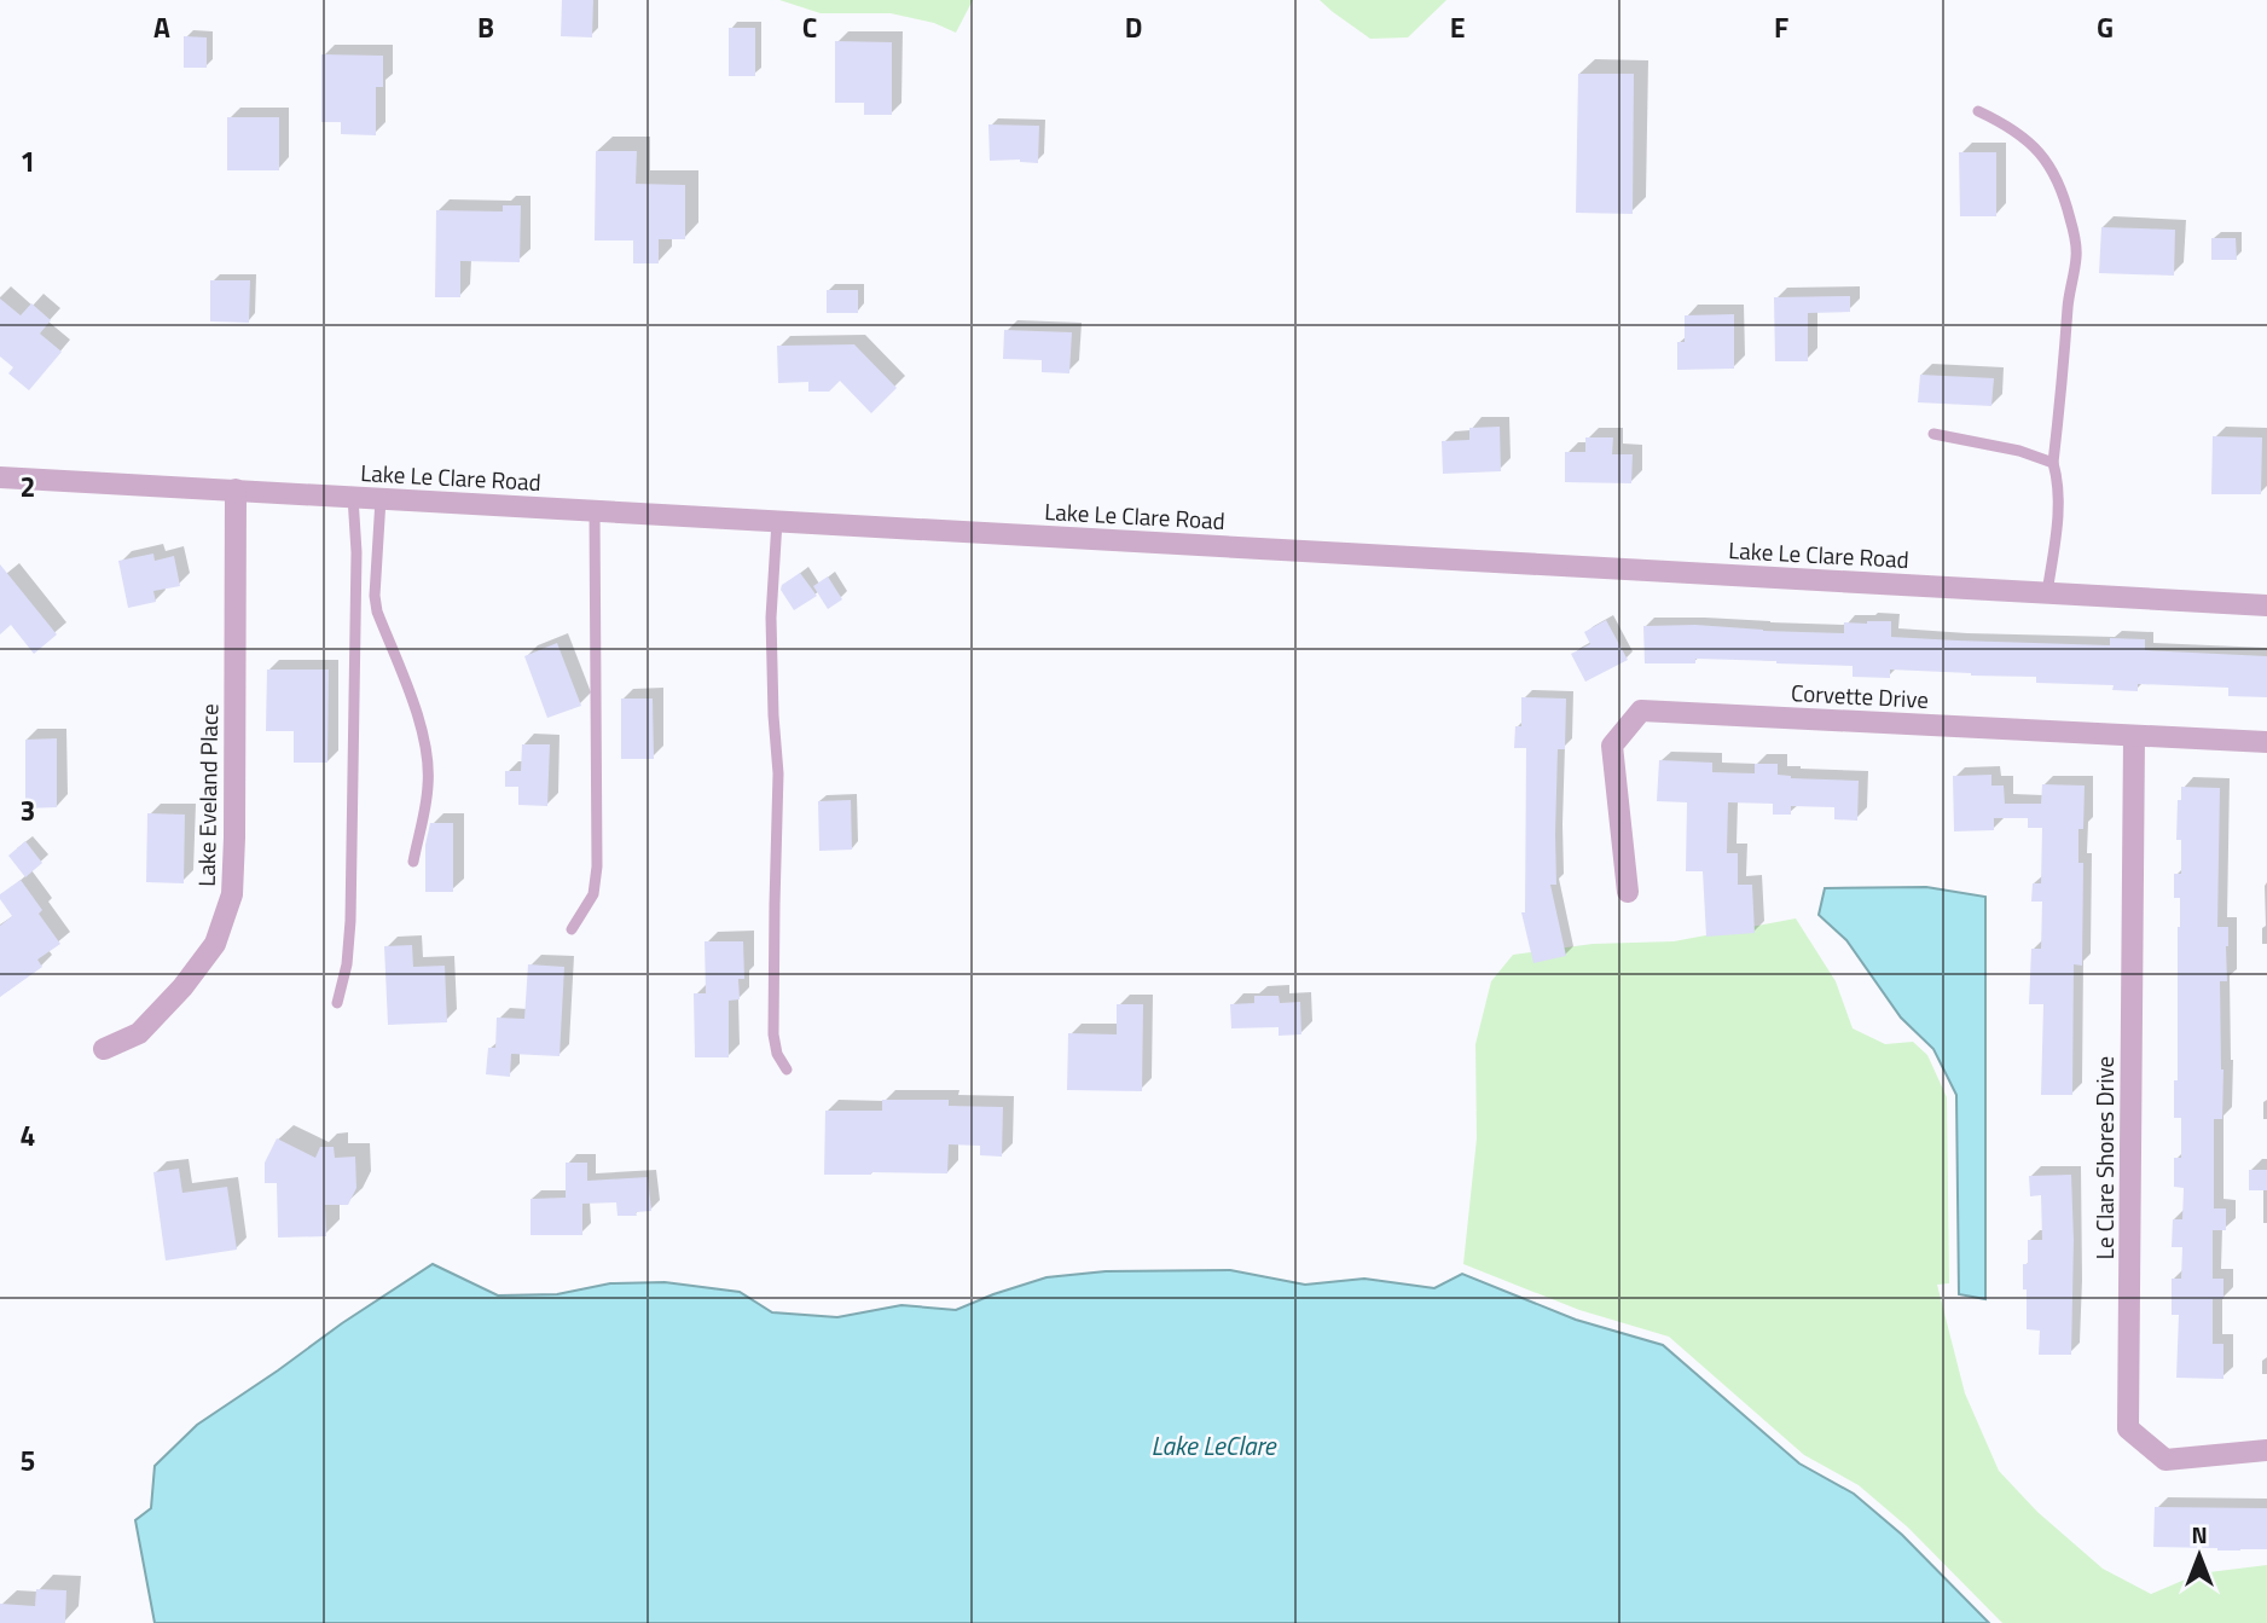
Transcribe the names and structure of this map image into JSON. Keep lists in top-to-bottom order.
{
  "streets": {
    "street": [
      "Lake Le Clare Road",
      "Corvette Drive",
      "Lake Eveland Place",
      "Le Clare Shores Drive"
    ]
  },
  "crossings": [
    ["Lake Le Clare Road", "Lake Eveland Place"],
    ["Corvette Drive", "Le Clare Shores Drive"]
  ],
  "water": ["Lake LeClare"],
  "north": "top",
  "grid": {
    "columns": [
      "A",
      "B",
      "C",
      "D",
      "E",
      "F",
      "G"
    ],
    "rows": [
      "1",
      "2",
      "3",
      "4",
      "5"
    ]
  }
}
